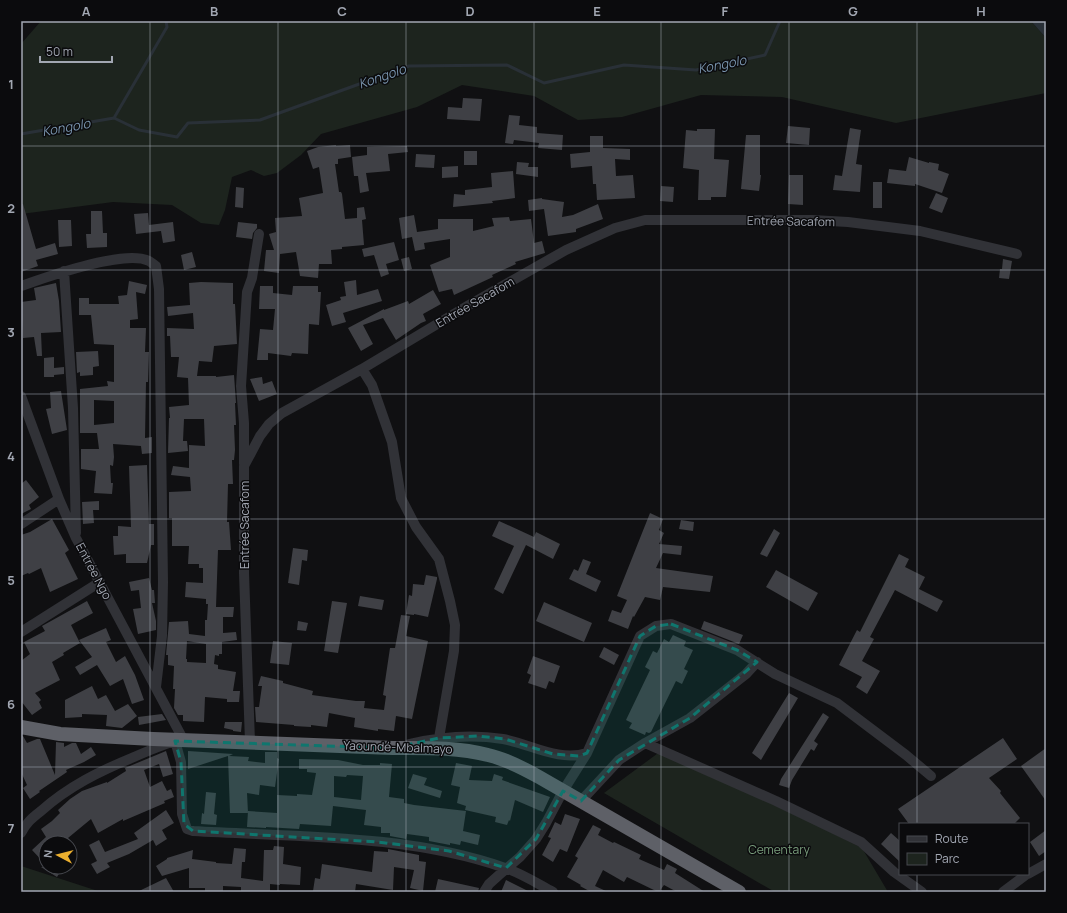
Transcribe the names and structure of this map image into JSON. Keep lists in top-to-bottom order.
{
  "streets": {
    "highway": ["Yaoundé-Mbalmayo"],
    "street": ["Entrée Sacafom", "Entrée Ngo"]
  },
  "crossings": [
    ["Entrée Sacafom", "Yaoundé-Mbalmayo"],
    ["Entrée Ngo", "Yaoundé-Mbalmayo"]
  ],
  "water": ["Kongolo"],
  "parks": ["Cementary"],
  "legend": ["Route", "Parc"],
  "scale_bar": "50 m",
  "north": "left",
  "grid": {
    "columns": [
      "A",
      "B",
      "C",
      "D",
      "E",
      "F",
      "G",
      "H"
    ],
    "rows": [
      "1",
      "2",
      "3",
      "4",
      "5",
      "6",
      "7"
    ]
  }
}
